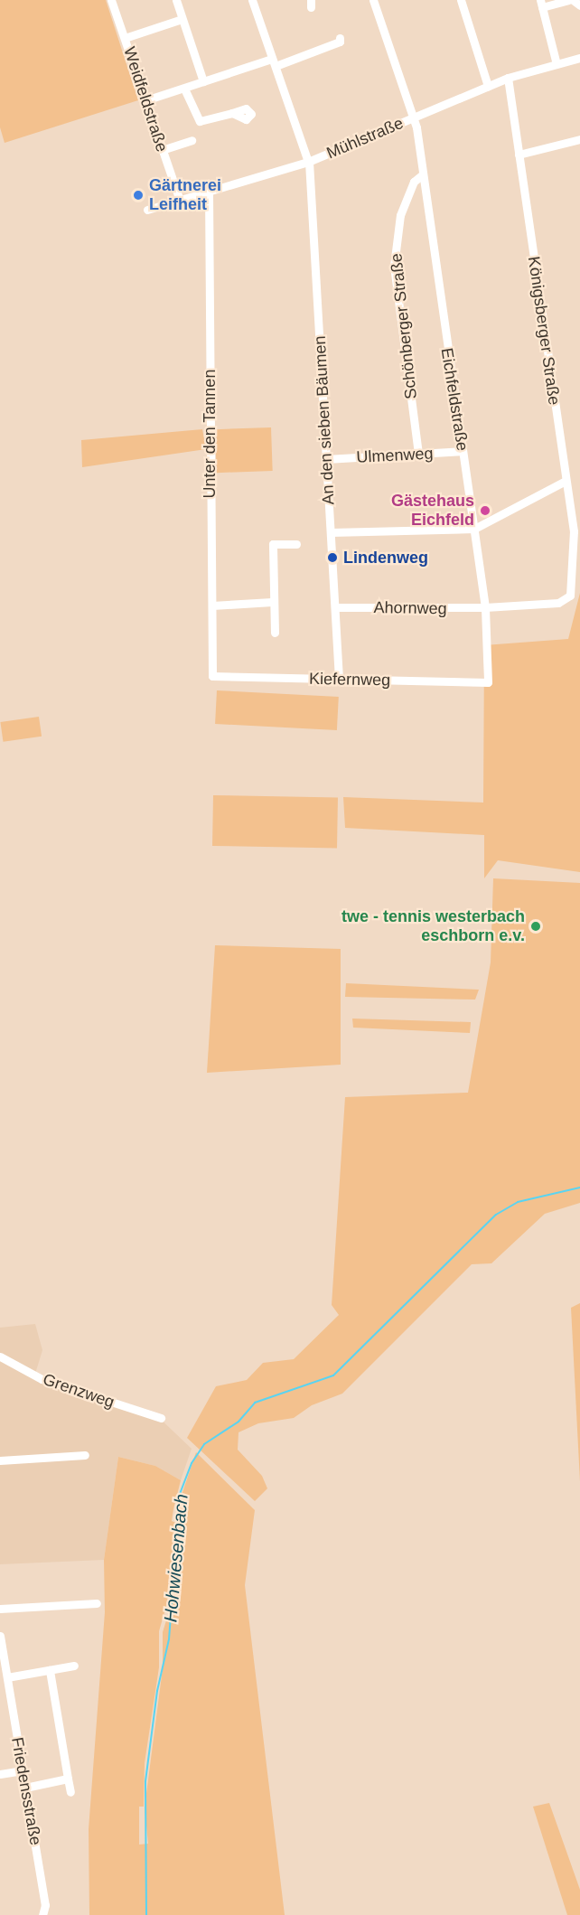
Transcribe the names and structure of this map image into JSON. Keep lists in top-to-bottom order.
{
  "streets": {
    "street": [
      "Weidfeldstraße",
      "Mühlstraße",
      "Schönberger Straße",
      "Königsberger Straße",
      "Eichfeldstraße",
      "An den sieben Bäumen",
      "Unter den Tannen",
      "Ulmenweg",
      "Ahornweg",
      "Kiefernweg",
      "Grenzweg",
      "Friedensstraße"
    ]
  },
  "crossings": [
    ["Weidfeldstraße", "Mühlstraße"],
    ["Mühlstraße", "Königsberger Straße"],
    ["Mühlstraße", "Eichfeldstraße"],
    ["Mühlstraße", "An den sieben Bäumen"],
    ["Mühlstraße", "Unter den Tannen"],
    ["Schönberger Straße", "Eichfeldstraße"],
    ["Schönberger Straße", "Ulmenweg"],
    ["Königsberger Straße", "Ahornweg"],
    ["Eichfeldstraße", "Ulmenweg"],
    ["Eichfeldstraße", "Ahornweg"],
    ["Eichfeldstraße", "Kiefernweg"],
    ["An den sieben Bäumen", "Ulmenweg"],
    ["An den sieben Bäumen", "Ahornweg"],
    ["An den sieben Bäumen", "Kiefernweg"],
    ["Unter den Tannen", "Kiefernweg"]
  ],
  "water": ["Hohwiesenbach"],
  "places": [
    "Gärtnerei Leifheit",
    "Gästehaus Eichfeld",
    "Lindenweg",
    "twe - tennis westerbach eschborn e.v."
  ]
}
